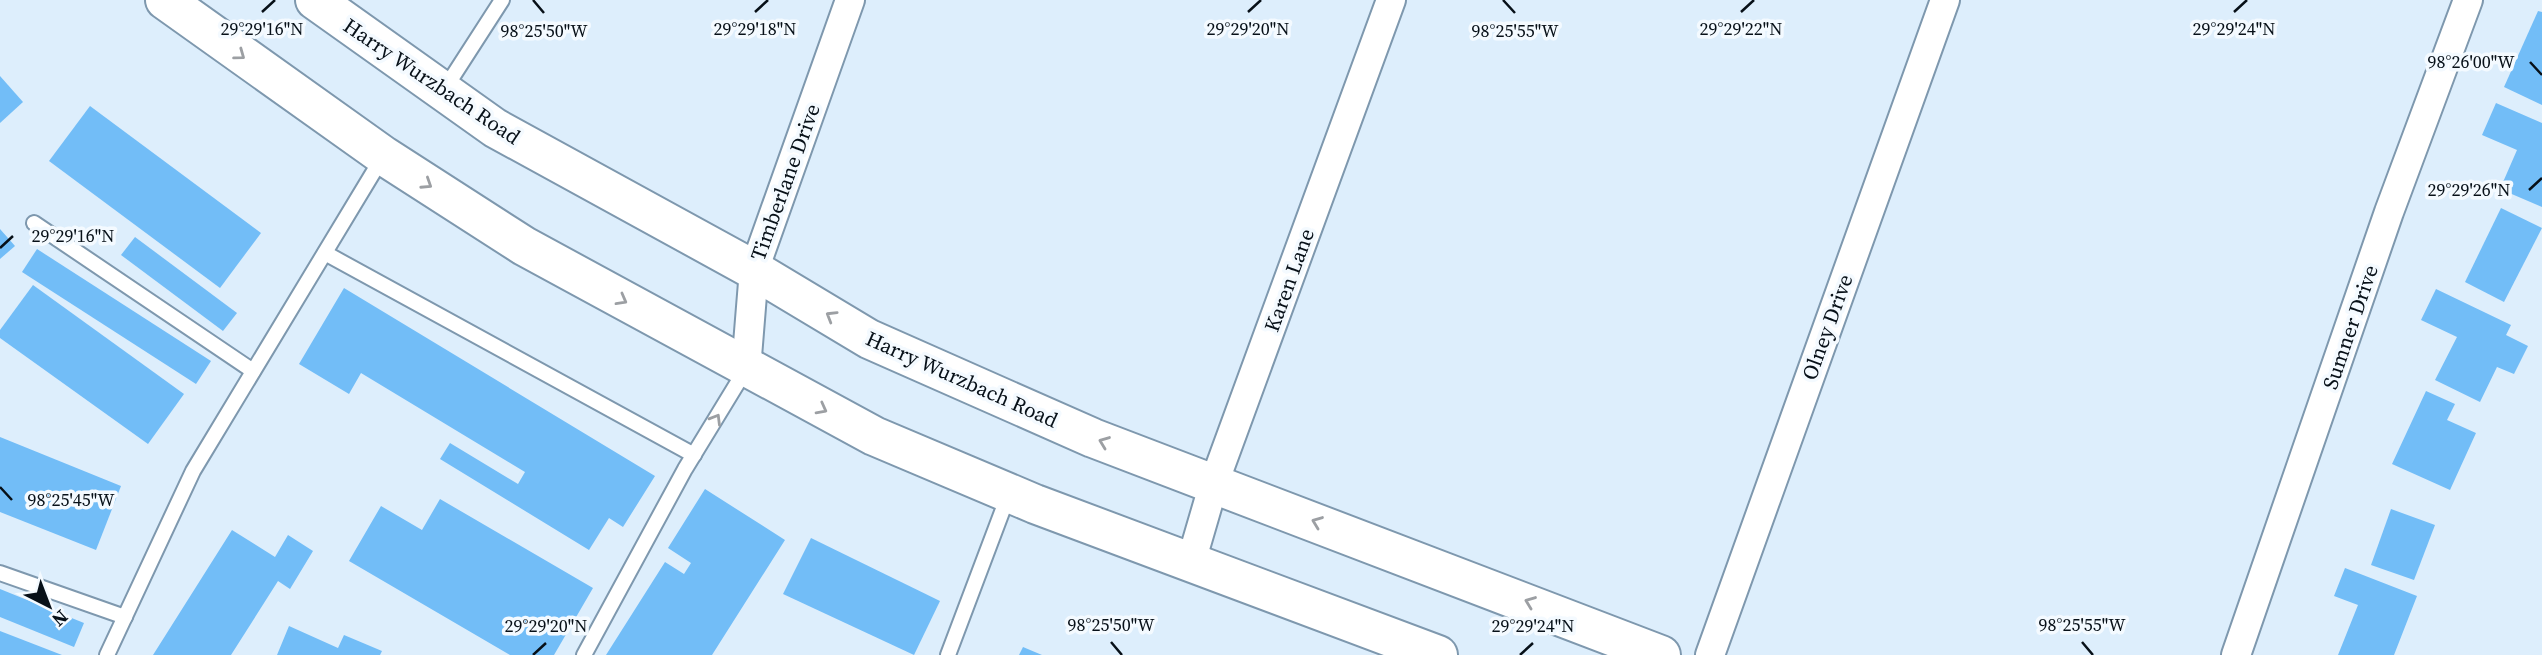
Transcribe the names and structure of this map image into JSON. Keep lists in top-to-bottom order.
{
  "streets": {
    "main road": ["Harry Wurzbach Road"],
    "street": [
      "Timberlane Drive",
      "Karen Lane",
      "Olney Drive",
      "Sumner Drive"
    ]
  },
  "crossings": [
    ["Harry Wurzbach Road", "Timberlane Drive"],
    ["Harry Wurzbach Road", "Karen Lane"]
  ],
  "north": "bottom right",
  "coordinates": [
    "29°29'16\"N",
    "29°29'18\"N",
    "29°29'20\"N",
    "29°29'22\"N",
    "29°29'24\"N",
    "98°25'50\"W",
    "98°25'55\"W",
    "98°26'00\"W",
    "29°29'26\"N",
    "98°25'45\"W"
  ]
}
